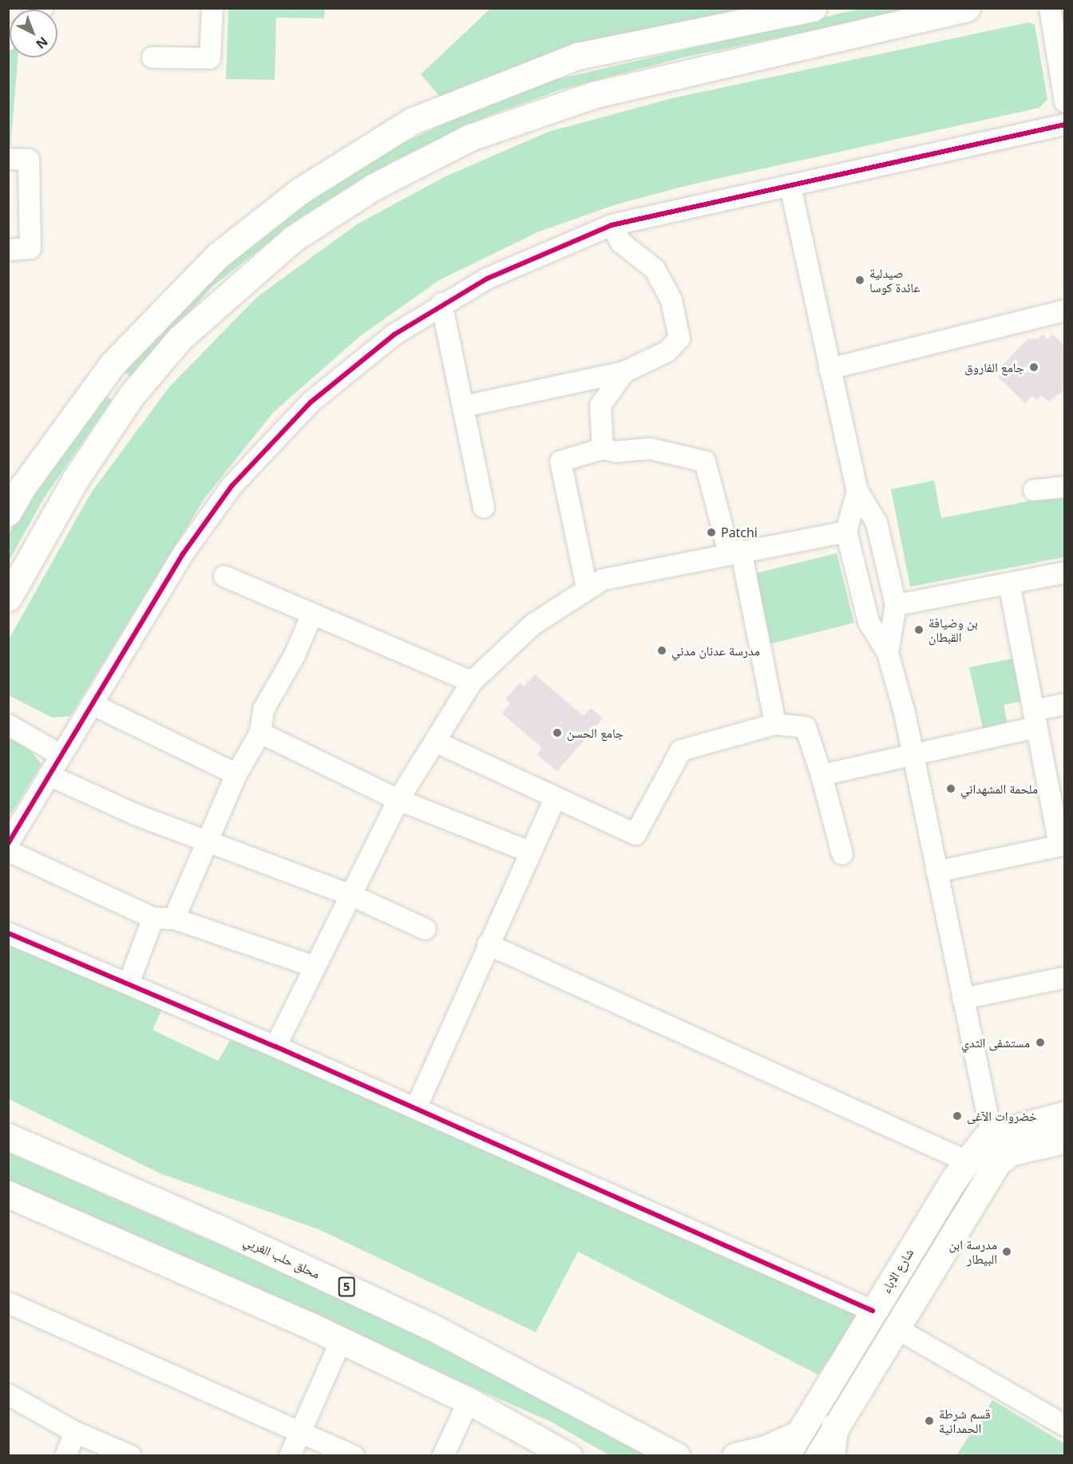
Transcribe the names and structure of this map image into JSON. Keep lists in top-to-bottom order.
{
  "streets": {
    "main road": ["محلق حلب الغربي", "شارع الاباء", "5"]
  },
  "places": [
    "صيدلية عائدة كوسا",
    "جامع الفاروق",
    "Patchi",
    "بن وضيافة القبطان",
    "مدرسة عدنان مدني",
    "جامع الحسن",
    "ملحمة المشهداني",
    "مستشفى الثدي",
    "خضروات الآغى",
    "مدرسة ابن البيطار",
    "قسم شرطة الحمدانية"
  ],
  "north": "bottom right"
}
